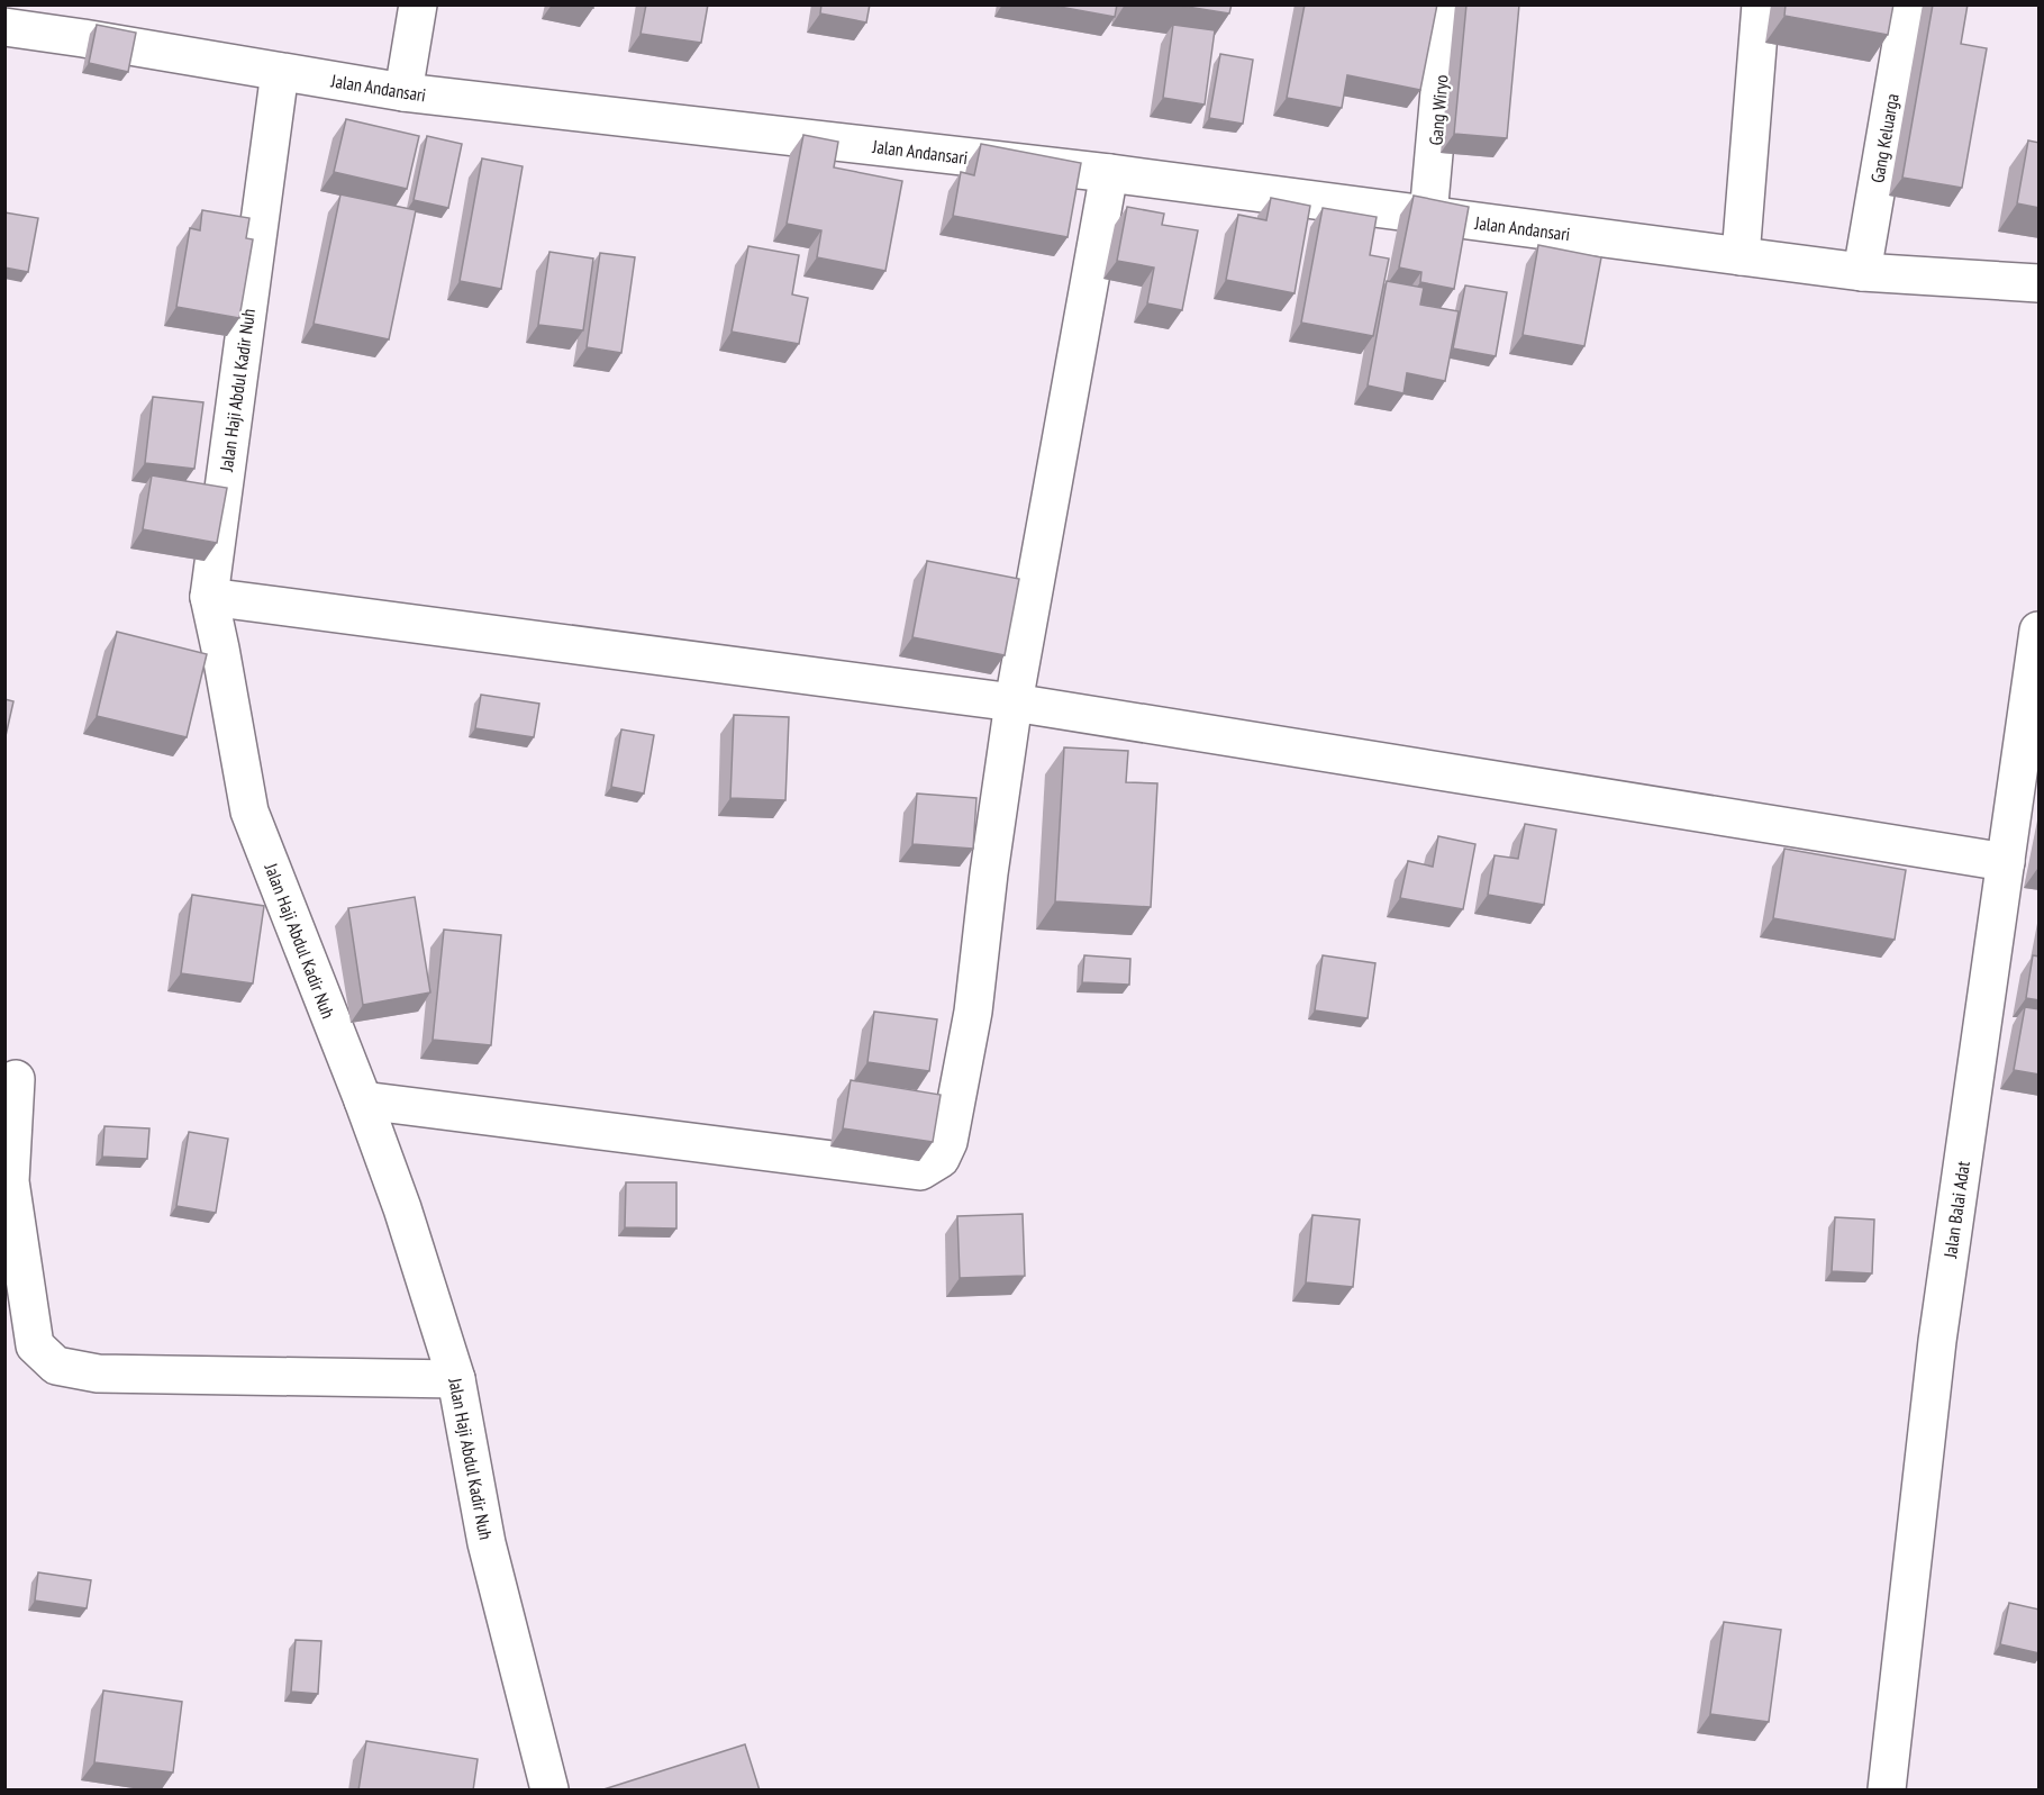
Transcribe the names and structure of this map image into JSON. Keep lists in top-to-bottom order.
{
  "streets": {
    "street": [
      "Jalan Andansari",
      "Gang Wiryo",
      "Gang Keluarga",
      "Jalan Haji Abdul Kadir Nuh",
      "Jalan Balai Adat"
    ]
  },
  "crossings": [
    ["Jalan Andansari", "Gang Wiryo"],
    ["Jalan Andansari", "Gang Keluarga"],
    ["Jalan Andansari", "Jalan Haji Abdul Kadir Nuh"]
  ]
}
